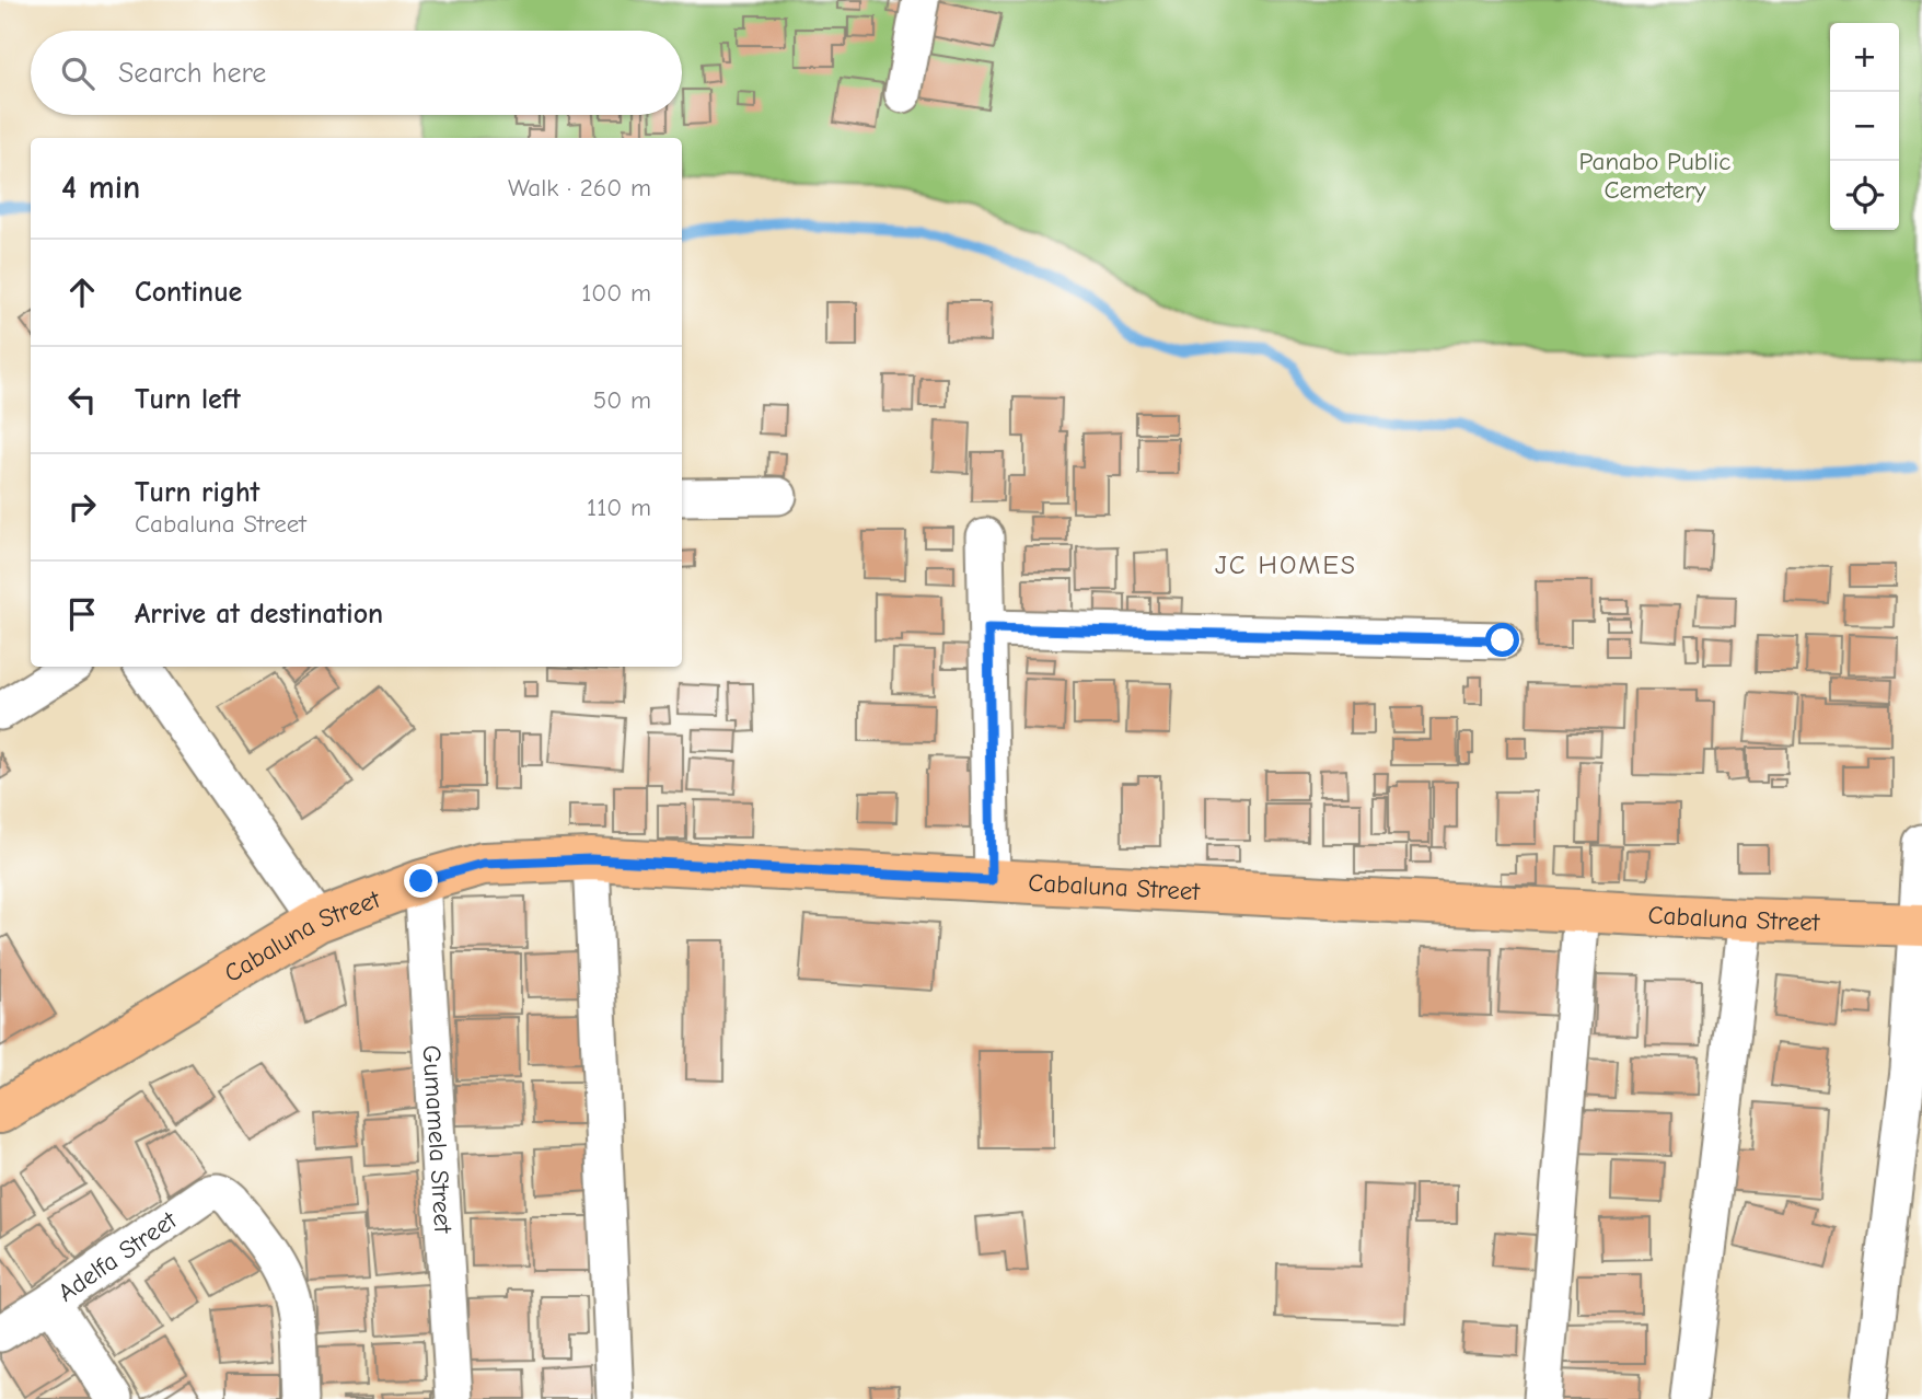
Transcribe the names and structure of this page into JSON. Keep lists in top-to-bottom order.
{
  "streets": {
    "main road": ["Cabaluna Street"],
    "street": ["Gumamela Street", "Adelfa Street"]
  },
  "crossings": [
    ["Cabaluna Street", "Gumamela Street"]
  ],
  "districts": ["JC HOMES"],
  "parks": ["Panabo Public Cemetery"],
  "page": {
    "map_buttons": ["+", "−"],
    "search": "Search here",
    "heading": ["4 min", "Walk · 260 m"],
    "list": [
      ["Continue", "100 m"],
      ["Turn left", "50 m"],
      ["Turn right", "Cabaluna Street", "110 m"],
      "Arrive at destination"
    ]
  }
}
